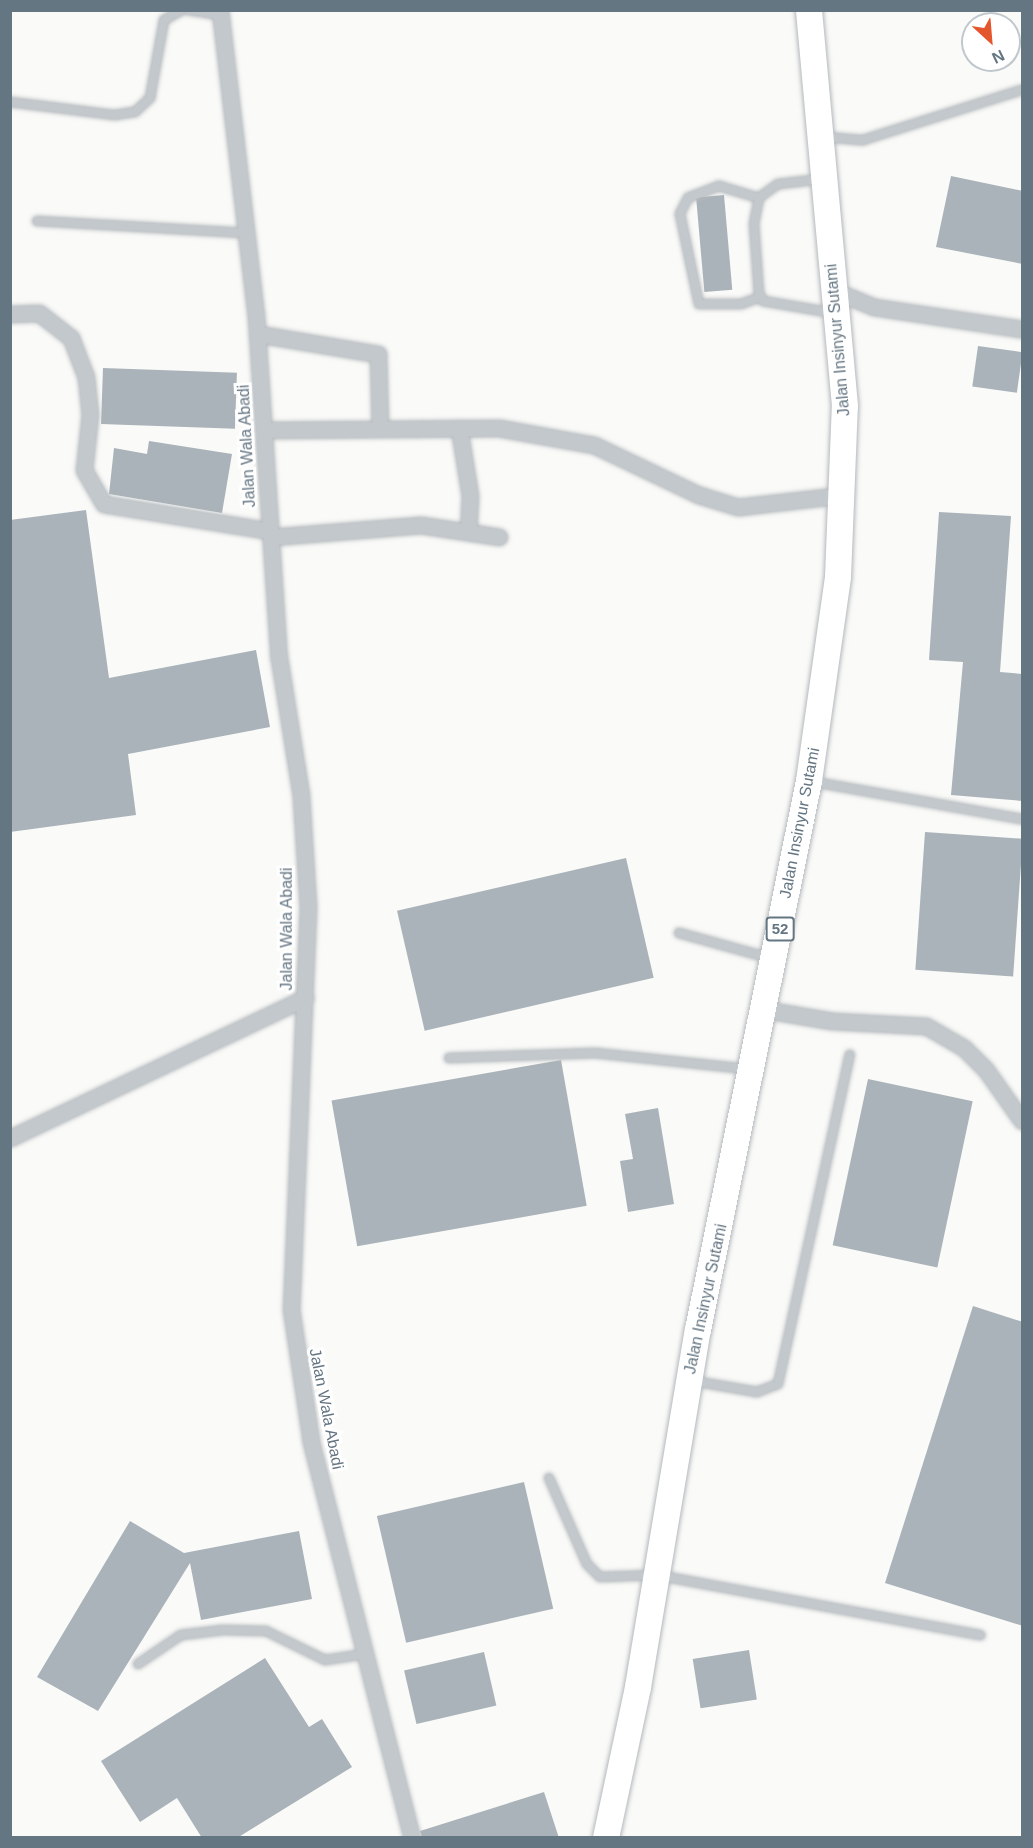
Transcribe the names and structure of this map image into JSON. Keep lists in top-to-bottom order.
{
  "streets": {
    "highway": ["Jalan Insinyur Sutami", "52"],
    "street": ["Jalan Wala Abadi"]
  },
  "north": "bottom right"
}
